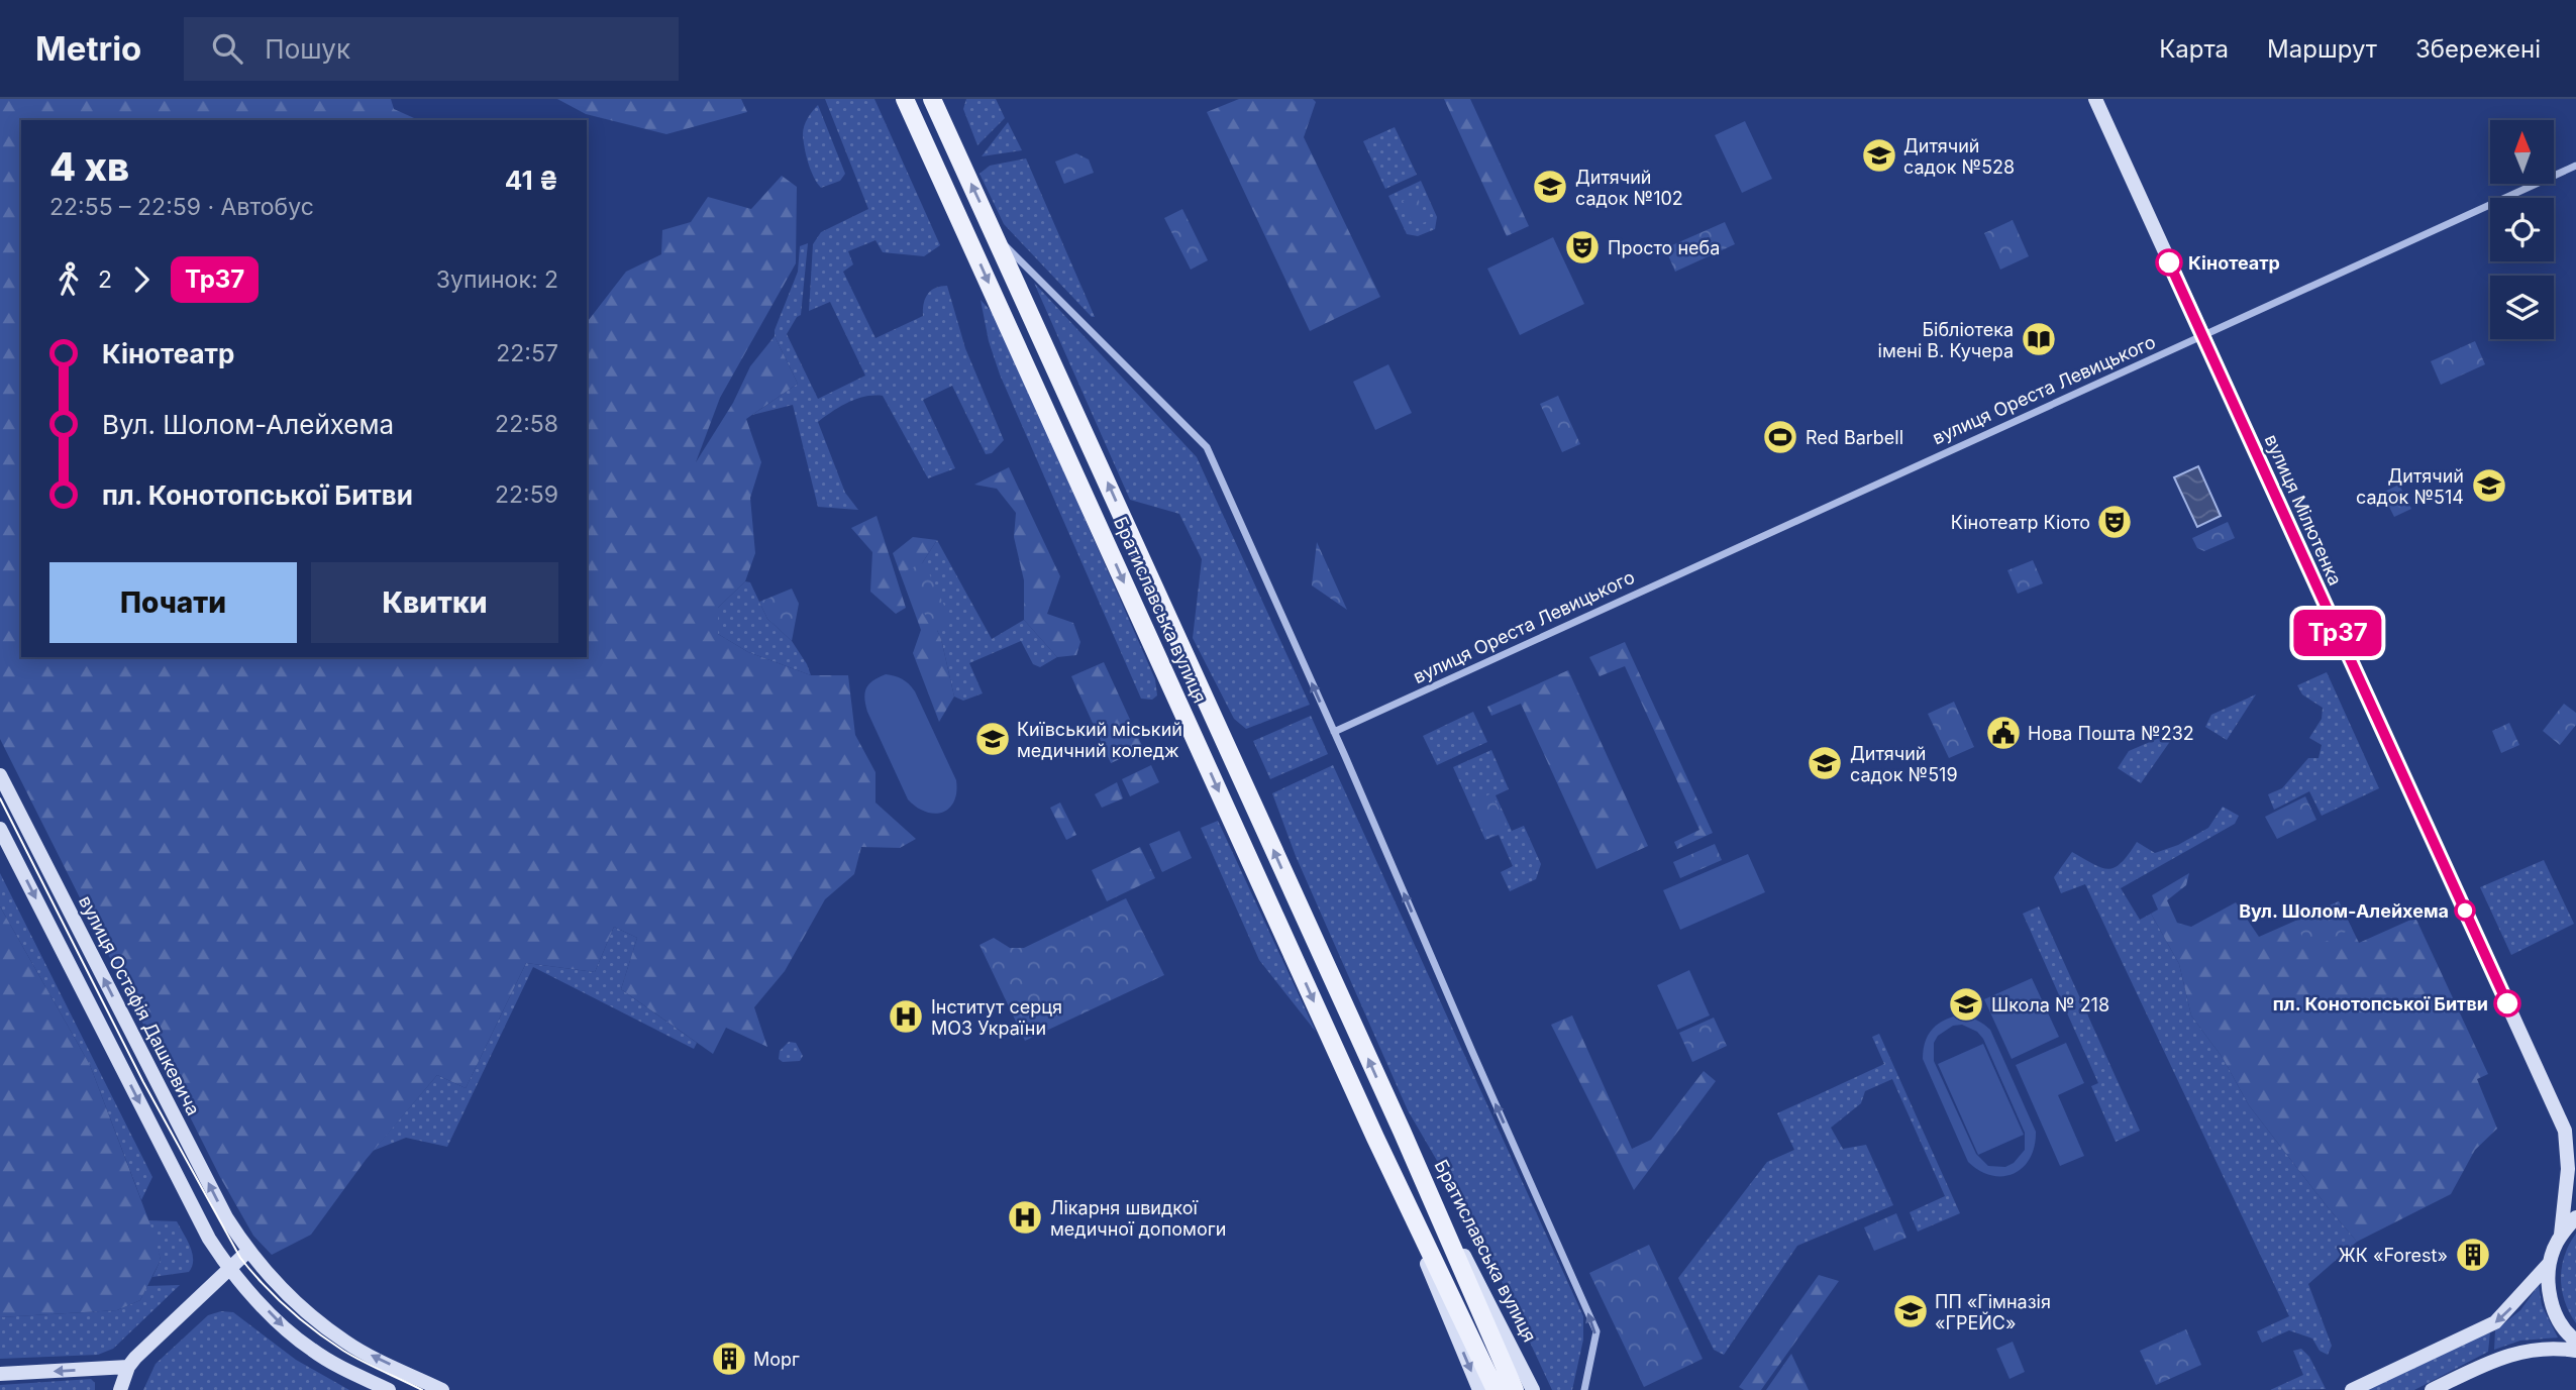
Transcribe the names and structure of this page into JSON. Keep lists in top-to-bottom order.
{
  "streets": {
    "main road": ["Братиславська вулиця"],
    "street": ["вулиця Ореста Левицького", "вулиця Мілютенка", "вулиця Остафія Дашкевича"]
  },
  "crossings": [
    ["вулиця Ореста Левицького", "вулиця Мілютенка"]
  ],
  "places": {
    "school or university": [
      "Дитячий садок №528",
      "Дитячий садок №102",
      "Дитячий садок №514",
      "Київський міський медичний коледж",
      "Дитячий садок №519",
      "Школа № 218",
      "ПП «Гімназія «ГРЕЙС»"
    ],
    "theatre": ["Просто неба", "Кінотеатр Кіото"],
    "other": ["Кінотеатр", "Вул. Шолом-Алейхема", "пл. Конотопської Битви"],
    "library": ["Бібліотека імені В. Кучера"],
    "sports": ["Red Barbell"],
    "public building": ["Нова Пошта №232"],
    "hospital": ["Інститут серця МОЗ України", "Лікарня швидкої медичної допомоги"],
    "building": ["ЖК «Forest»", "Морг"]
  },
  "lines": ["bus line Тр37"],
  "north": "top",
  "page": {
    "header": "Metrio",
    "search": "Пошук",
    "nav": ["Карта", "Маршрут", "Збережені"],
    "on_map": "Тр37",
    "heading": ["4 хв", "22:55 – 22:59 · Автобус", "41 ₴"],
    "legs": ["2", "Тр37", "Зупинок: 2"],
    "list": [
      {
        "name": "Кінотеатр",
        "value": "22:57"
      },
      {
        "name": "Вул. Шолом-Алейхема",
        "value": "22:58"
      },
      {
        "name": "пл. Конотопської Битви",
        "value": "22:59"
      }
    ],
    "buttons": ["Почати", "Квитки"]
  }
}
